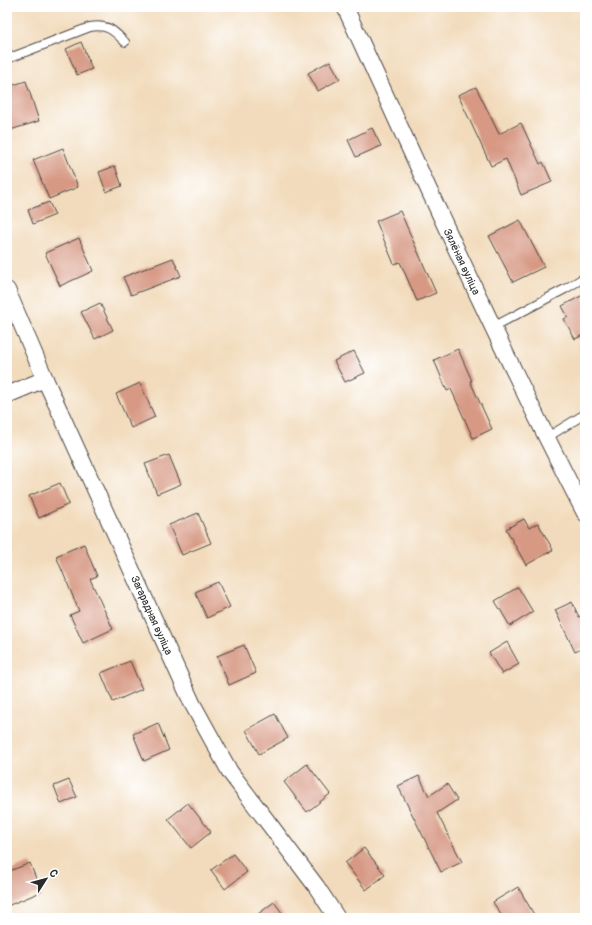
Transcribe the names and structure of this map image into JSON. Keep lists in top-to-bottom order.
{
  "streets": {
    "street": ["Зялёная вуліца", "Загарадная вуліца"]
  },
  "north": "top right"
}
